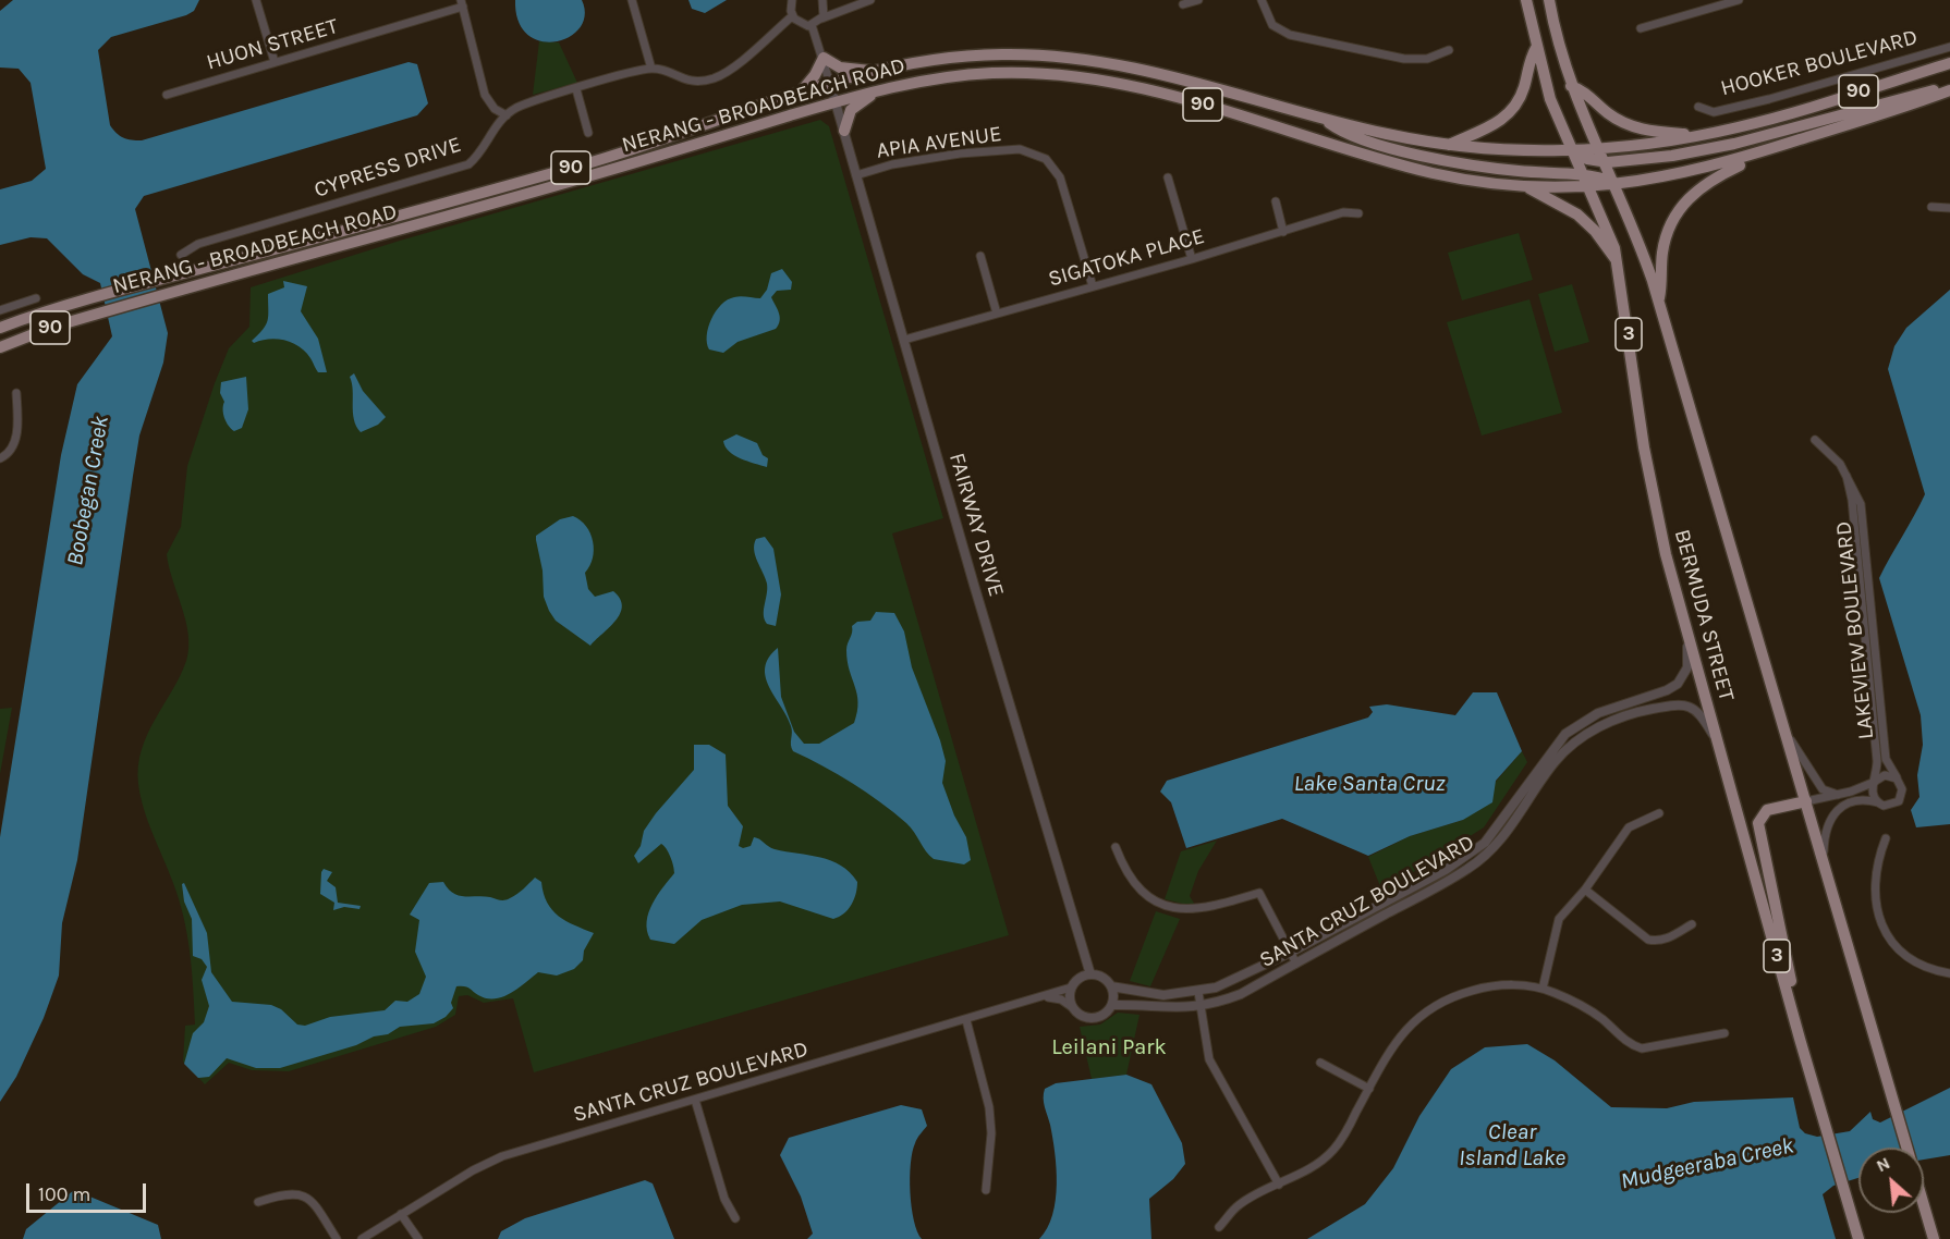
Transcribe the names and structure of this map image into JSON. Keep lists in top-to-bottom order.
{
  "streets": {
    "main road": [
      "HOOKER BOULEVARD",
      "90",
      "NERANG - BROADBEACH ROAD",
      "3",
      "BERMUDA STREET"
    ],
    "street": [
      "HUON STREET",
      "APIA AVENUE",
      "CYPRESS DRIVE",
      "SIGATOKA PLACE",
      "FAIRWAY DRIVE",
      "LAKEVIEW BOULEVARD",
      "SANTA CRUZ BOULEVARD"
    ]
  },
  "crossings": [
    ["HOOKER BOULEVARD", "90"],
    ["HOOKER BOULEVARD", "BERMUDA STREET"],
    ["90", "NERANG - BROADBEACH ROAD"],
    ["90", "BERMUDA STREET"],
    ["NERANG - BROADBEACH ROAD", "FAIRWAY DRIVE"],
    ["NERANG - BROADBEACH ROAD", "BERMUDA STREET"],
    ["APIA AVENUE", "SIGATOKA PLACE"],
    ["APIA AVENUE", "FAIRWAY DRIVE"],
    ["SIGATOKA PLACE", "FAIRWAY DRIVE"],
    ["FAIRWAY DRIVE", "SANTA CRUZ BOULEVARD"],
    ["BERMUDA STREET", "SANTA CRUZ BOULEVARD"]
  ],
  "water": [
    "Boobegan Creek",
    "Lake Santa Cruz",
    "Clear Island Lake",
    "Mudgeeraba Creek"
  ],
  "parks": ["Leilani Park"],
  "scale_bar": "100 m",
  "north": "top left"
}
